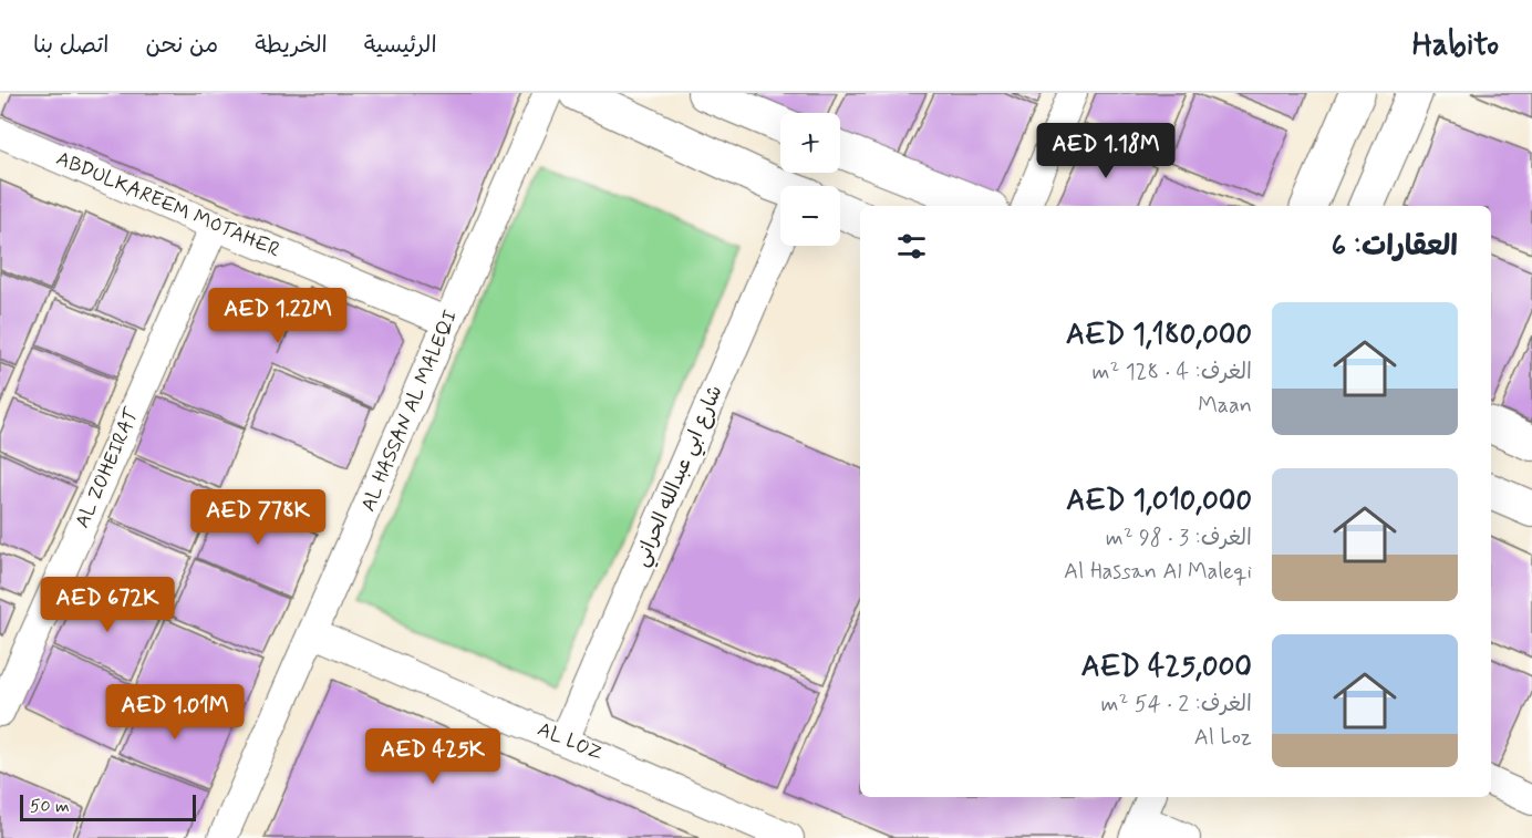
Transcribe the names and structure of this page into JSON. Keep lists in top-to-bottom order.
{
  "streets": {
    "street": [
      "ABDULKAREEM MOTAHER",
      "AL HASSAN AL MALEQI",
      "AL ZOHEIRAT",
      "شارع ابي عبدالله الحراني",
      "AL LOZ"
    ]
  },
  "crossings": [
    ["ABDULKAREEM MOTAHER", "AL HASSAN AL MALEQI"],
    ["ABDULKAREEM MOTAHER", "AL ZOHEIRAT"],
    ["AL HASSAN AL MALEQI", "AL LOZ"],
    ["شارع ابي عبدالله الحراني", "AL LOZ"]
  ],
  "scale_bar": "50 m",
  "page": {
    "header": "Habito",
    "nav": [
      "الرئيسية",
      "الخريطة",
      "من نحن",
      "اتصل بنا"
    ],
    "map_buttons": ["+", "−"],
    "price": [
      "AED 1.18M",
      "AED 1.22M",
      "AED 778K",
      "AED 672K",
      "AED 1.01M",
      "AED 425K"
    ],
    "heading": "العقارات: 6",
    "list": [
      {
        "name": "AED 1,180,000",
        "note": "الغرف: 4 · 128 m² · Maan"
      },
      {
        "name": "AED 1,010,000",
        "note": "الغرف: 3 · 98 m² · Al Hassan Al Maleqi"
      },
      {
        "name": "AED 425,000",
        "note": "الغرف: 2 · 54 m² · Al Loz"
      }
    ],
    "scale": "50 m"
  }
}
